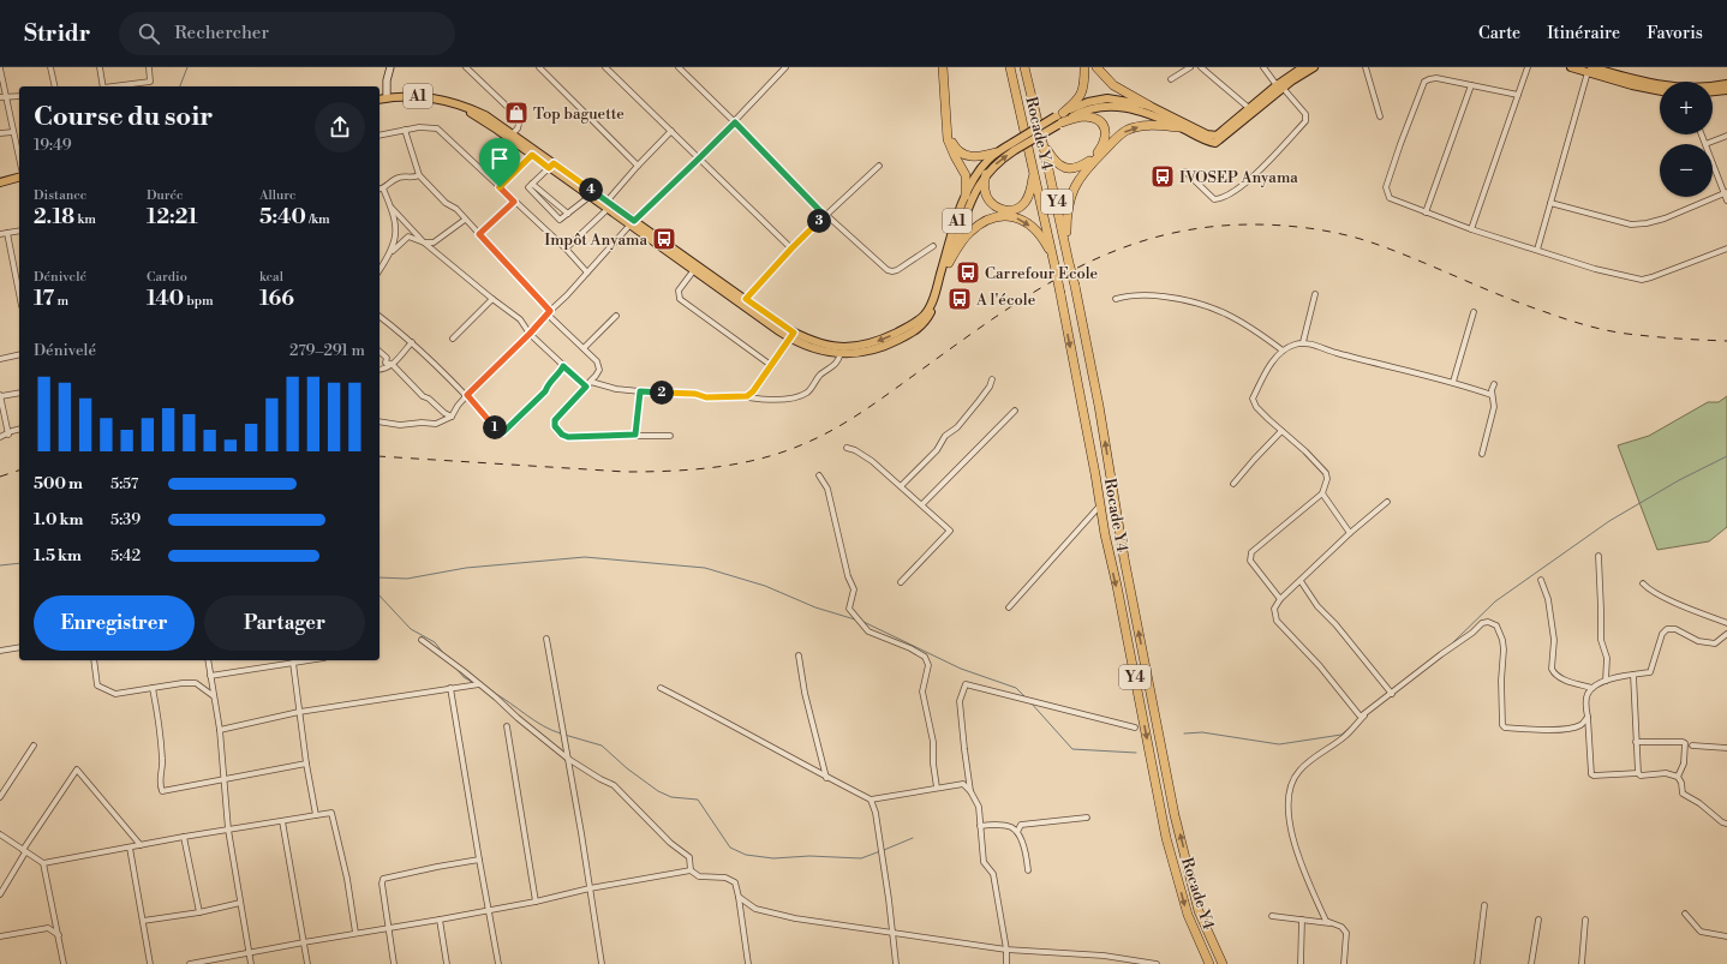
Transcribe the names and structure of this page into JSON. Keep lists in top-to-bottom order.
{
  "streets": {
    "highway": ["Rocade Y4", "Y4"],
    "main road": ["A1"]
  },
  "places": {
    "shop": ["Top baguette"],
    "bus stop": [
      "IVOSEP Anyama",
      "Impôt Anyama",
      "Carrefour Ecole",
      "A l'école"
    ]
  },
  "page": {
    "header": "Stridr",
    "search": "Rechercher",
    "nav": ["Carte", "Itinéraire", "Favoris"],
    "map_buttons": ["+", "−"],
    "heading": ["Course du soir", "19:49"],
    "stats": [
      ["Distance", "2.18 km"],
      ["Durée", "12:21"],
      ["Allure", "5:40 /km"],
      ["Dénivelé", "17 m"],
      ["Cardio", "140 bpm"],
      ["kcal", "166"]
    ],
    "pins": [
      "4",
      "3",
      "2",
      "1"
    ],
    "chart": ["Dénivelé", "279–291 m"],
    "list": [
      {
        "name": "500 m",
        "note": "5:57"
      },
      {
        "name": "1.0 km",
        "note": "5:39"
      },
      {
        "name": "1.5 km",
        "note": "5:42"
      }
    ],
    "buttons": ["Enregistrer", "Partager"]
  }
}
